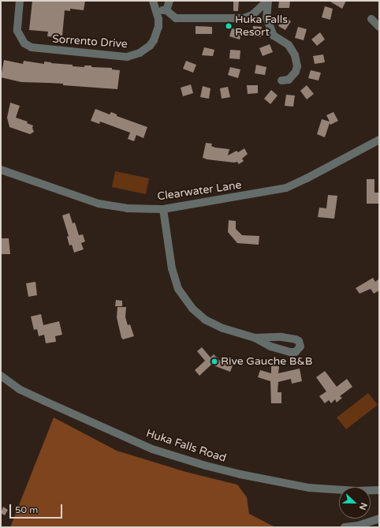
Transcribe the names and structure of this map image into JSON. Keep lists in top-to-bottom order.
{
  "streets": {
    "street": ["Sorrento Drive", "Clearwater Lane", "Huka Falls Road"]
  },
  "places": ["Huka Falls Resort", "Rive Gauche B&B"],
  "scale_bar": "50 m",
  "north": "right"
}
